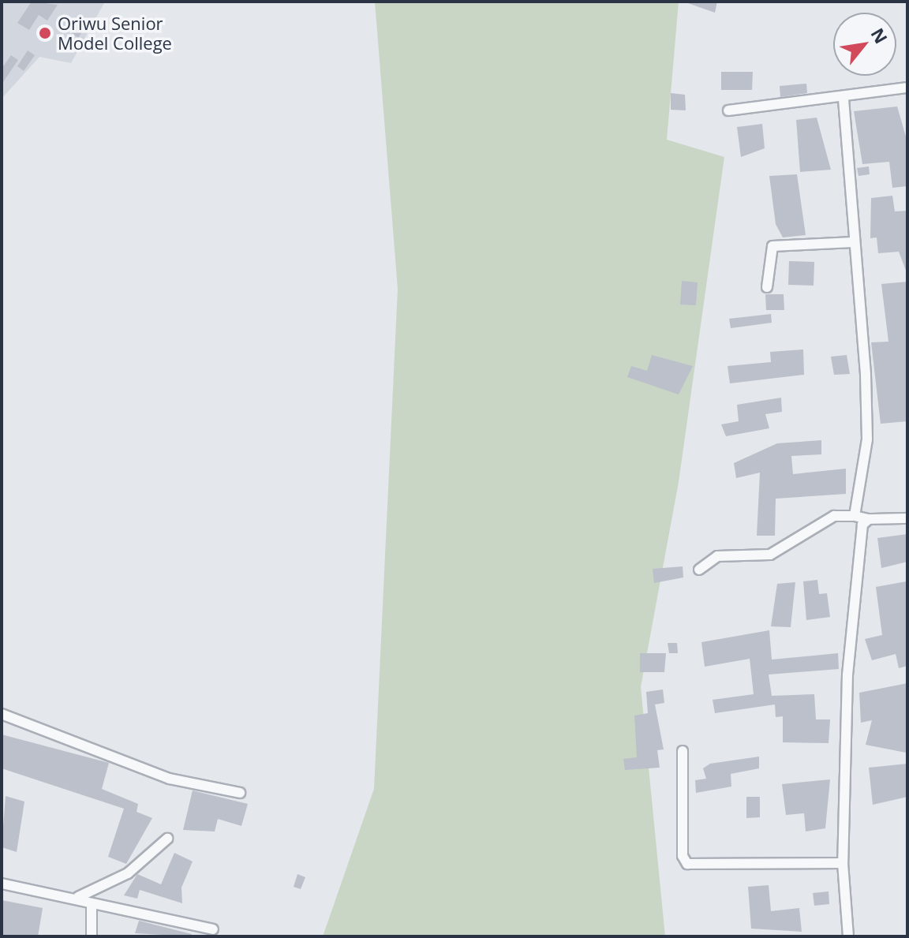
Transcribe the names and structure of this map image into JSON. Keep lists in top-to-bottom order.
{
  "places": ["Oriwu Senior Model College"],
  "north": "top right"
}
